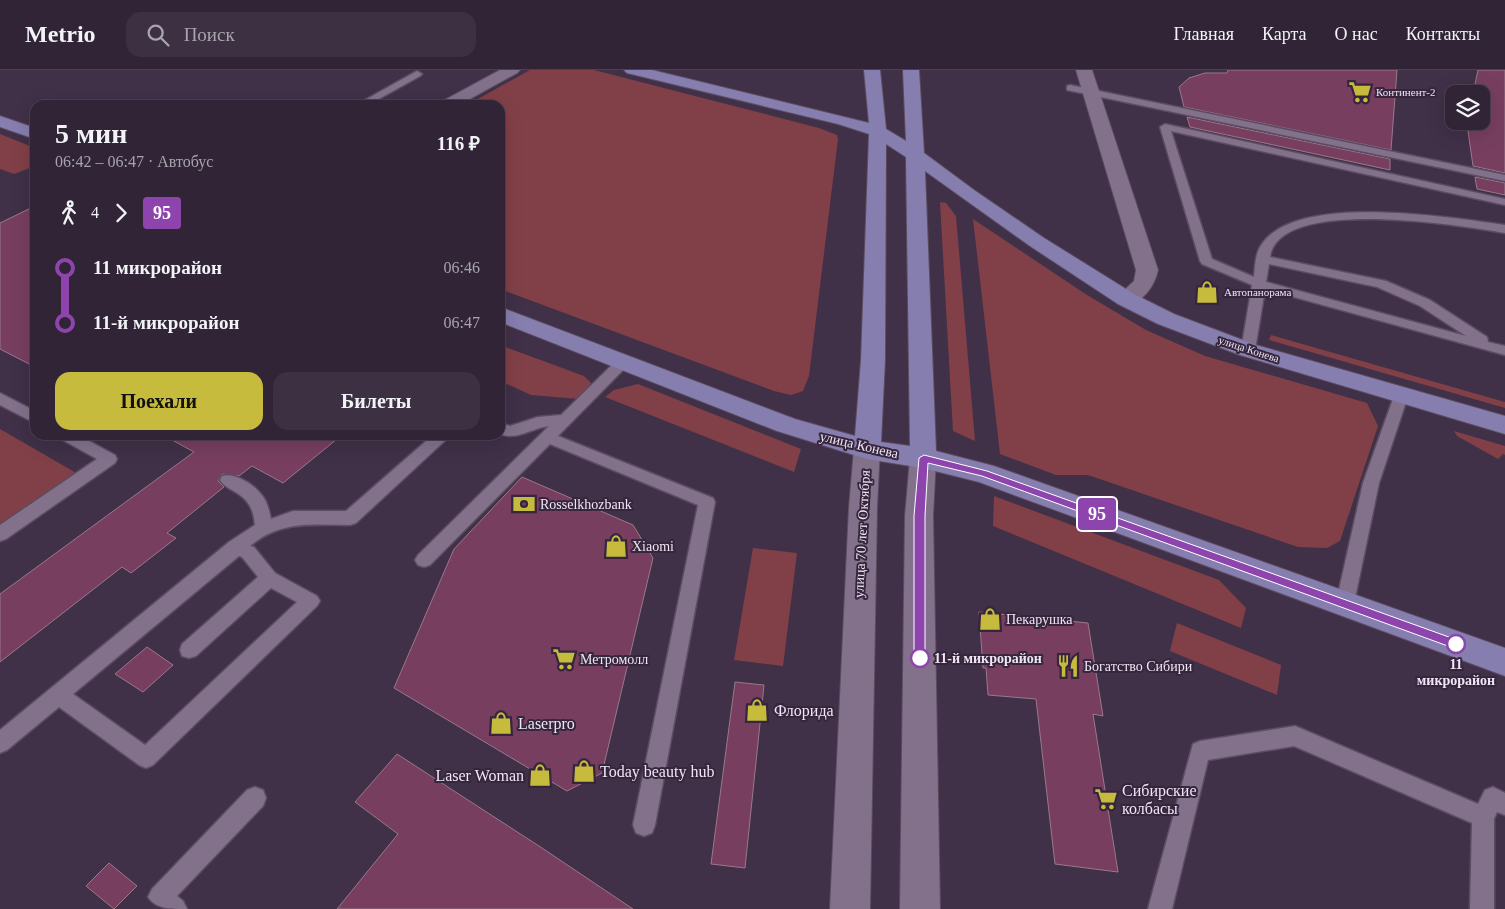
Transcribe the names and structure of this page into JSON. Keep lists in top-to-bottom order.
{
  "streets": {
    "main road": ["улица Конева", "улица 70 лет Октября"]
  },
  "crossings": [
    ["улица Конева", "улица 70 лет Октября"]
  ],
  "places": {
    "supermarket": ["Континент-2", "Метромолл", "Сибирские колбасы"],
    "shop": [
      "Автопанорама",
      "Xiaomi",
      "Пекарушка",
      "Флорида",
      "Laserpro",
      "Today beauty hub",
      "Laser Woman"
    ],
    "bank": ["Rosselkhozbank"],
    "other": ["11 микрорайон", "11-й микрорайон"],
    "restaurant": ["Богатство Сибири"]
  },
  "lines": ["bus line 95"],
  "page": {
    "header": "Metrio",
    "search": "Поиск",
    "nav": [
      "Главная",
      "Карта",
      "О нас",
      "Контакты"
    ],
    "on_map": "95",
    "heading": ["5 мин", "06:42 – 06:47 · Автобус", "116 ₽"],
    "legs": ["4", "95"],
    "list": [
      {
        "name": "11 микрорайон",
        "value": "06:46"
      },
      {
        "name": "11-й микрорайон",
        "value": "06:47"
      }
    ],
    "buttons": ["Поехали", "Билеты"]
  }
}
